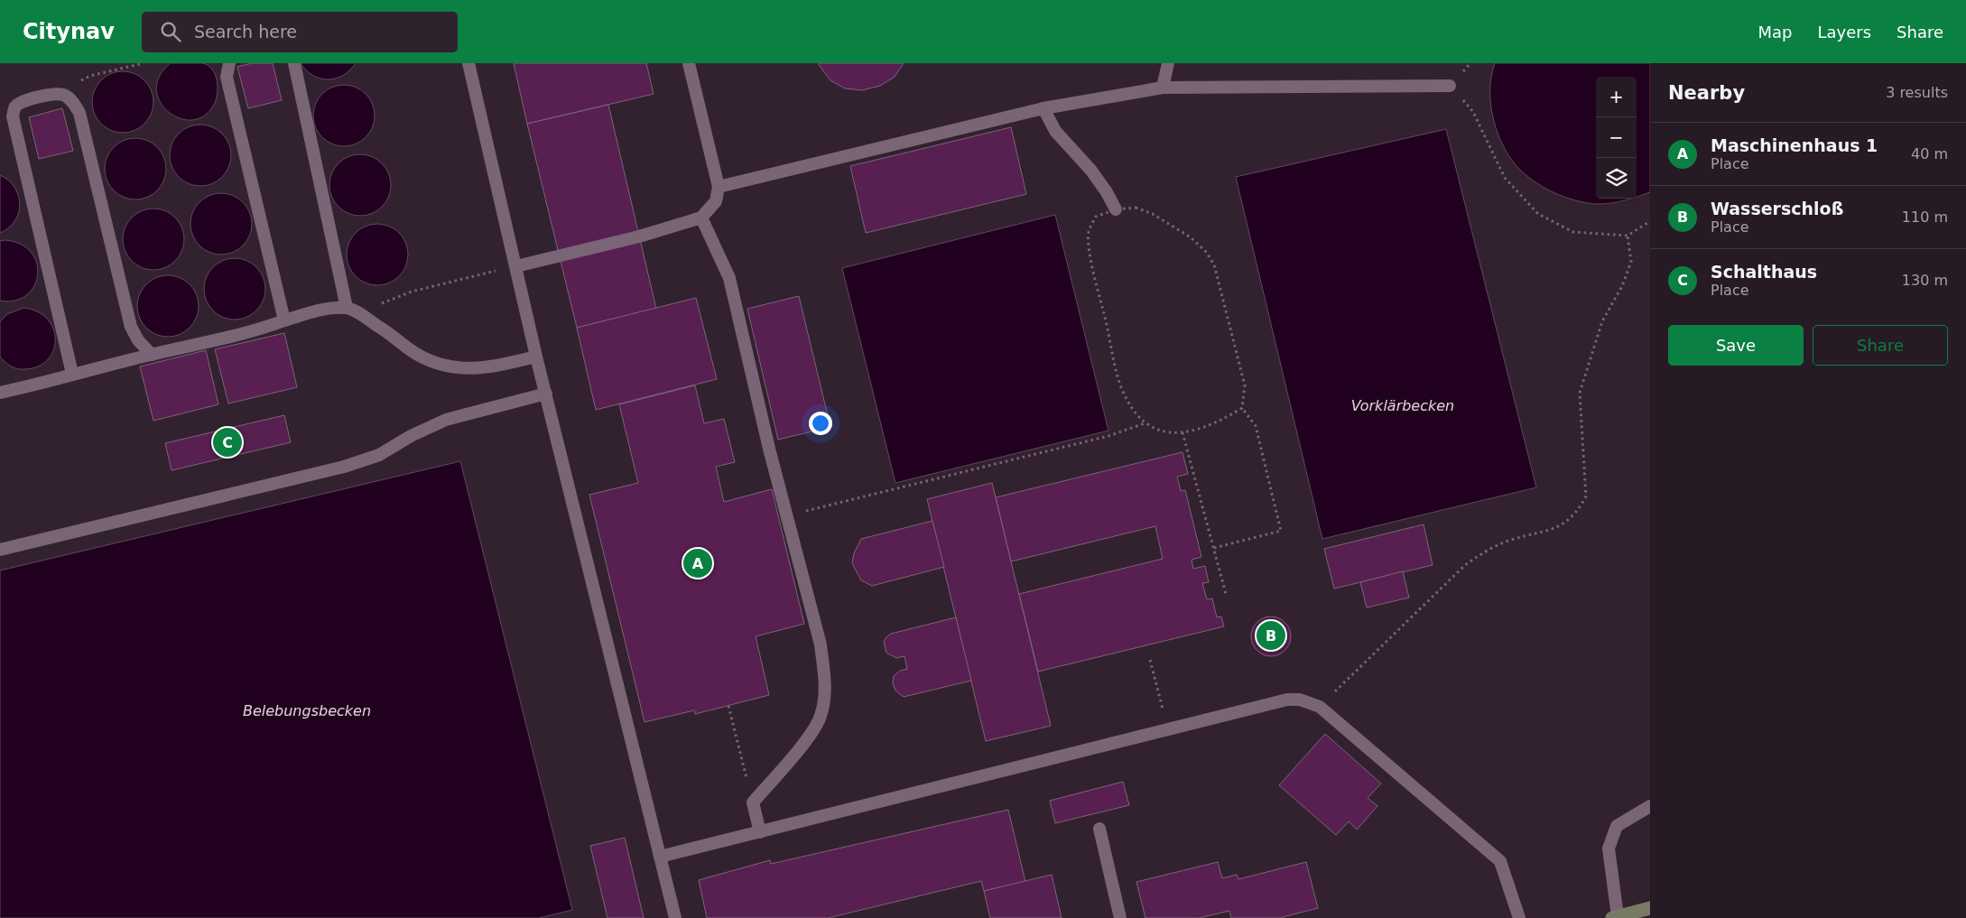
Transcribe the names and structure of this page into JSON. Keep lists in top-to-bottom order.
{
  "water": ["Vorklärbecken", "Belebungsbecken"],
  "page": {
    "header": "Citynav",
    "search": "Search here",
    "nav": ["Map", "Layers", "Share"],
    "heading": ["Nearby", "3 results"],
    "map_buttons": ["+", "−"],
    "list": [
      {
        "mark": "A",
        "name": "Maschinenhaus 1",
        "note": "Place",
        "value": "40 m"
      },
      {
        "mark": "B",
        "name": "Wasserschloß",
        "note": "Place",
        "value": "110 m"
      },
      {
        "mark": "C",
        "name": "Schalthaus",
        "note": "Place",
        "value": "130 m"
      }
    ],
    "buttons": ["Save", "Share"],
    "pins": ["C", "A", "B"]
  }
}
